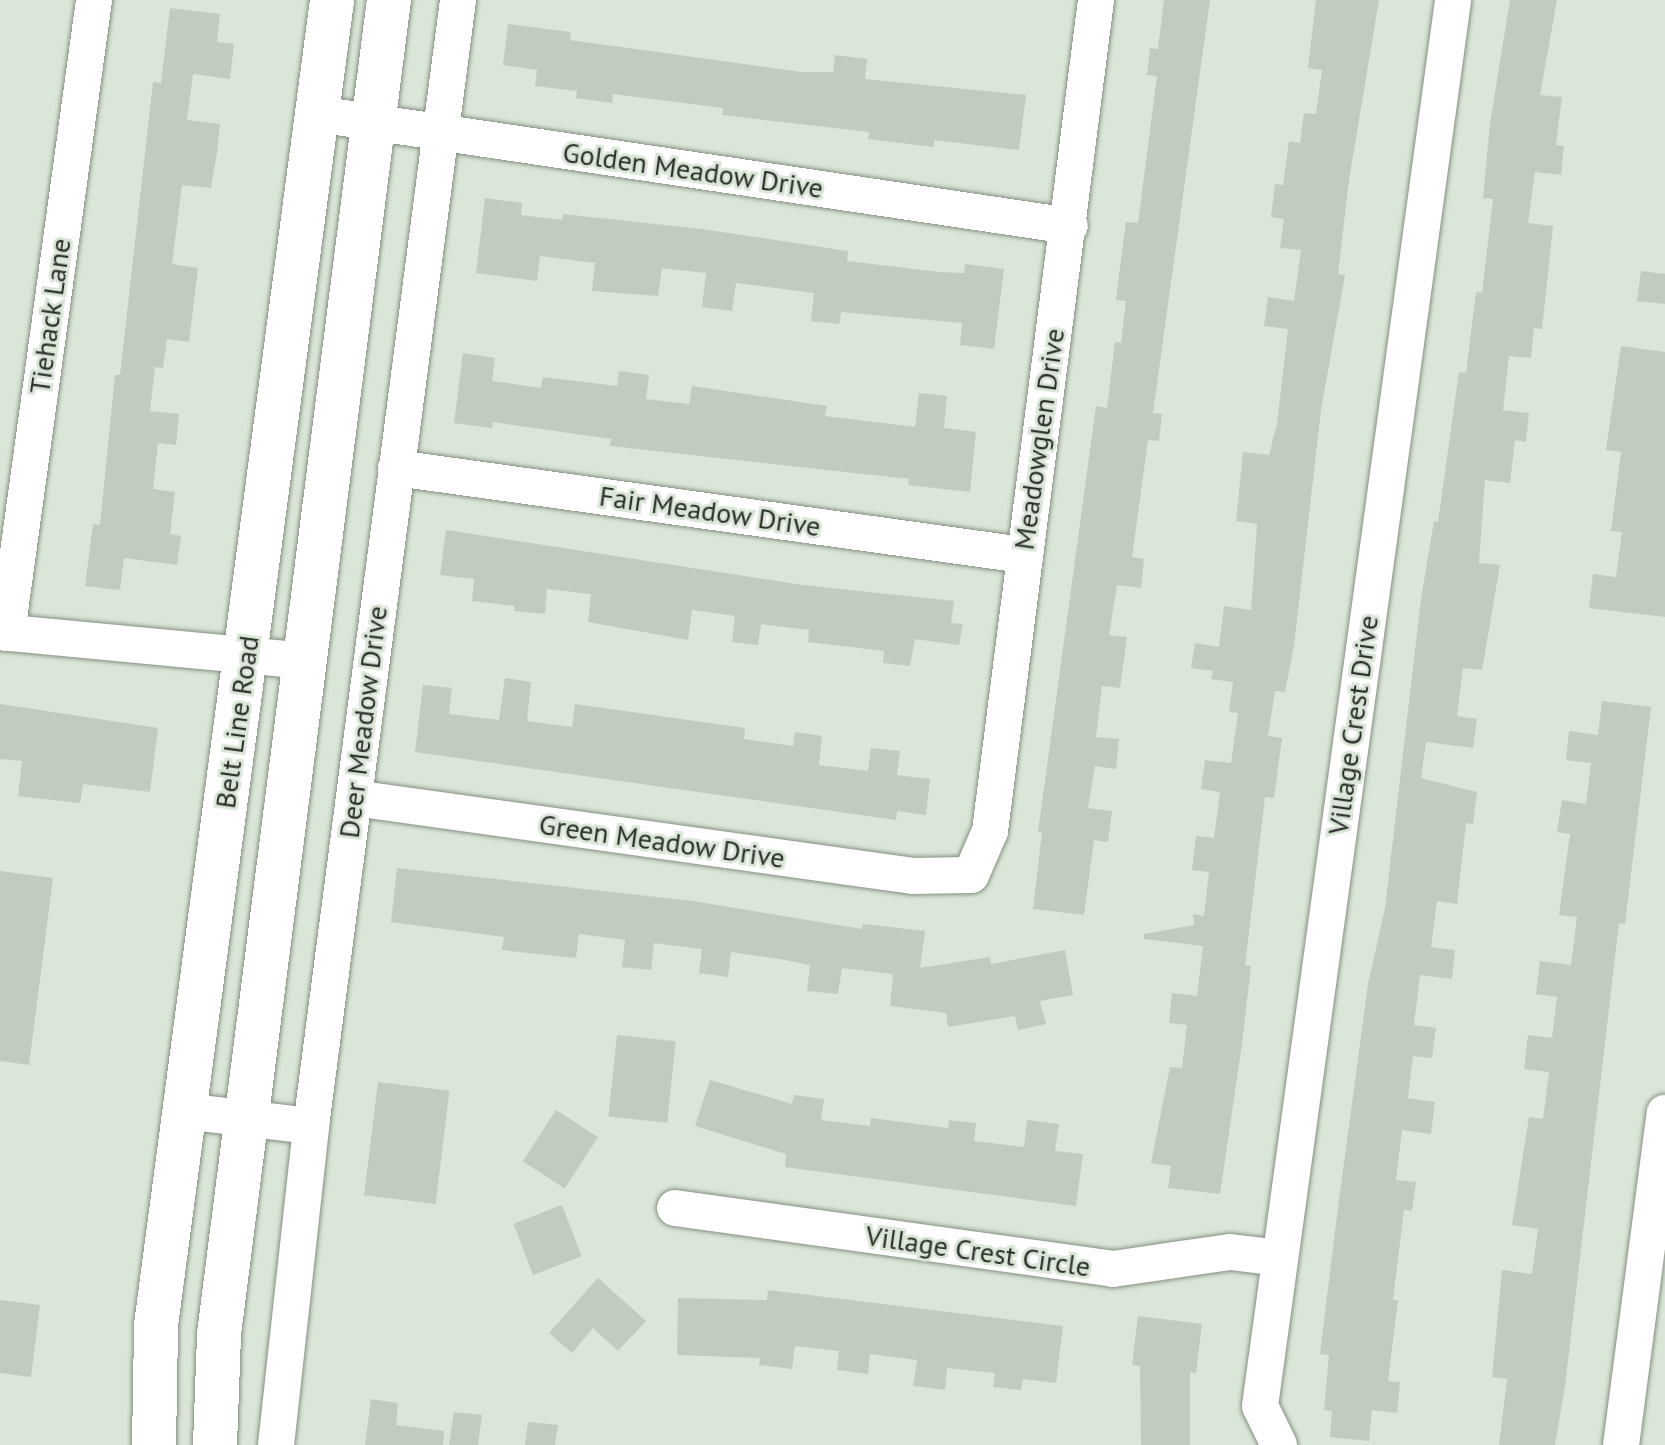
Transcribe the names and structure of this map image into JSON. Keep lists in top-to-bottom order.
{
  "streets": {
    "main road": ["Belt Line Road"],
    "street": [
      "Golden Meadow Drive",
      "Tiehack Lane",
      "Meadowglen Drive",
      "Fair Meadow Drive",
      "Deer Meadow Drive",
      "Village Crest Drive",
      "Green Meadow Drive",
      "Village Crest Circle"
    ]
  },
  "crossings": [
    ["Golden Meadow Drive", "Meadowglen Drive"],
    ["Golden Meadow Drive", "Belt Line Road"],
    ["Golden Meadow Drive", "Deer Meadow Drive"],
    ["Meadowglen Drive", "Fair Meadow Drive"],
    ["Meadowglen Drive", "Green Meadow Drive"],
    ["Fair Meadow Drive", "Deer Meadow Drive"],
    ["Deer Meadow Drive", "Green Meadow Drive"],
    ["Village Crest Drive", "Village Crest Circle"]
  ]
}
